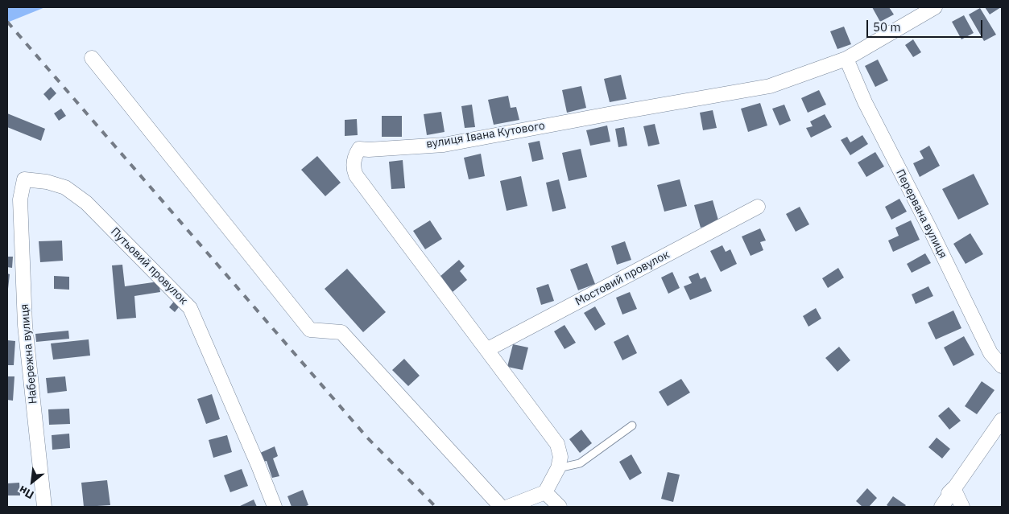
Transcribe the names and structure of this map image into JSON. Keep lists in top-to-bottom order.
{
  "streets": {
    "street": [
      "вулиця Івана Кутового",
      "Перервана вулиця",
      "Путьовий провулок",
      "Мостовий провулок",
      "Набережна вулиця"
    ]
  },
  "crossings": [
    ["вулиця Івана Кутового", "Перервана вулиця"],
    ["вулиця Івана Кутового", "Мостовий провулок"],
    ["Путьовий провулок", "Набережна вулиця"]
  ],
  "scale_bar": "50 m",
  "north": "bottom left"
}
